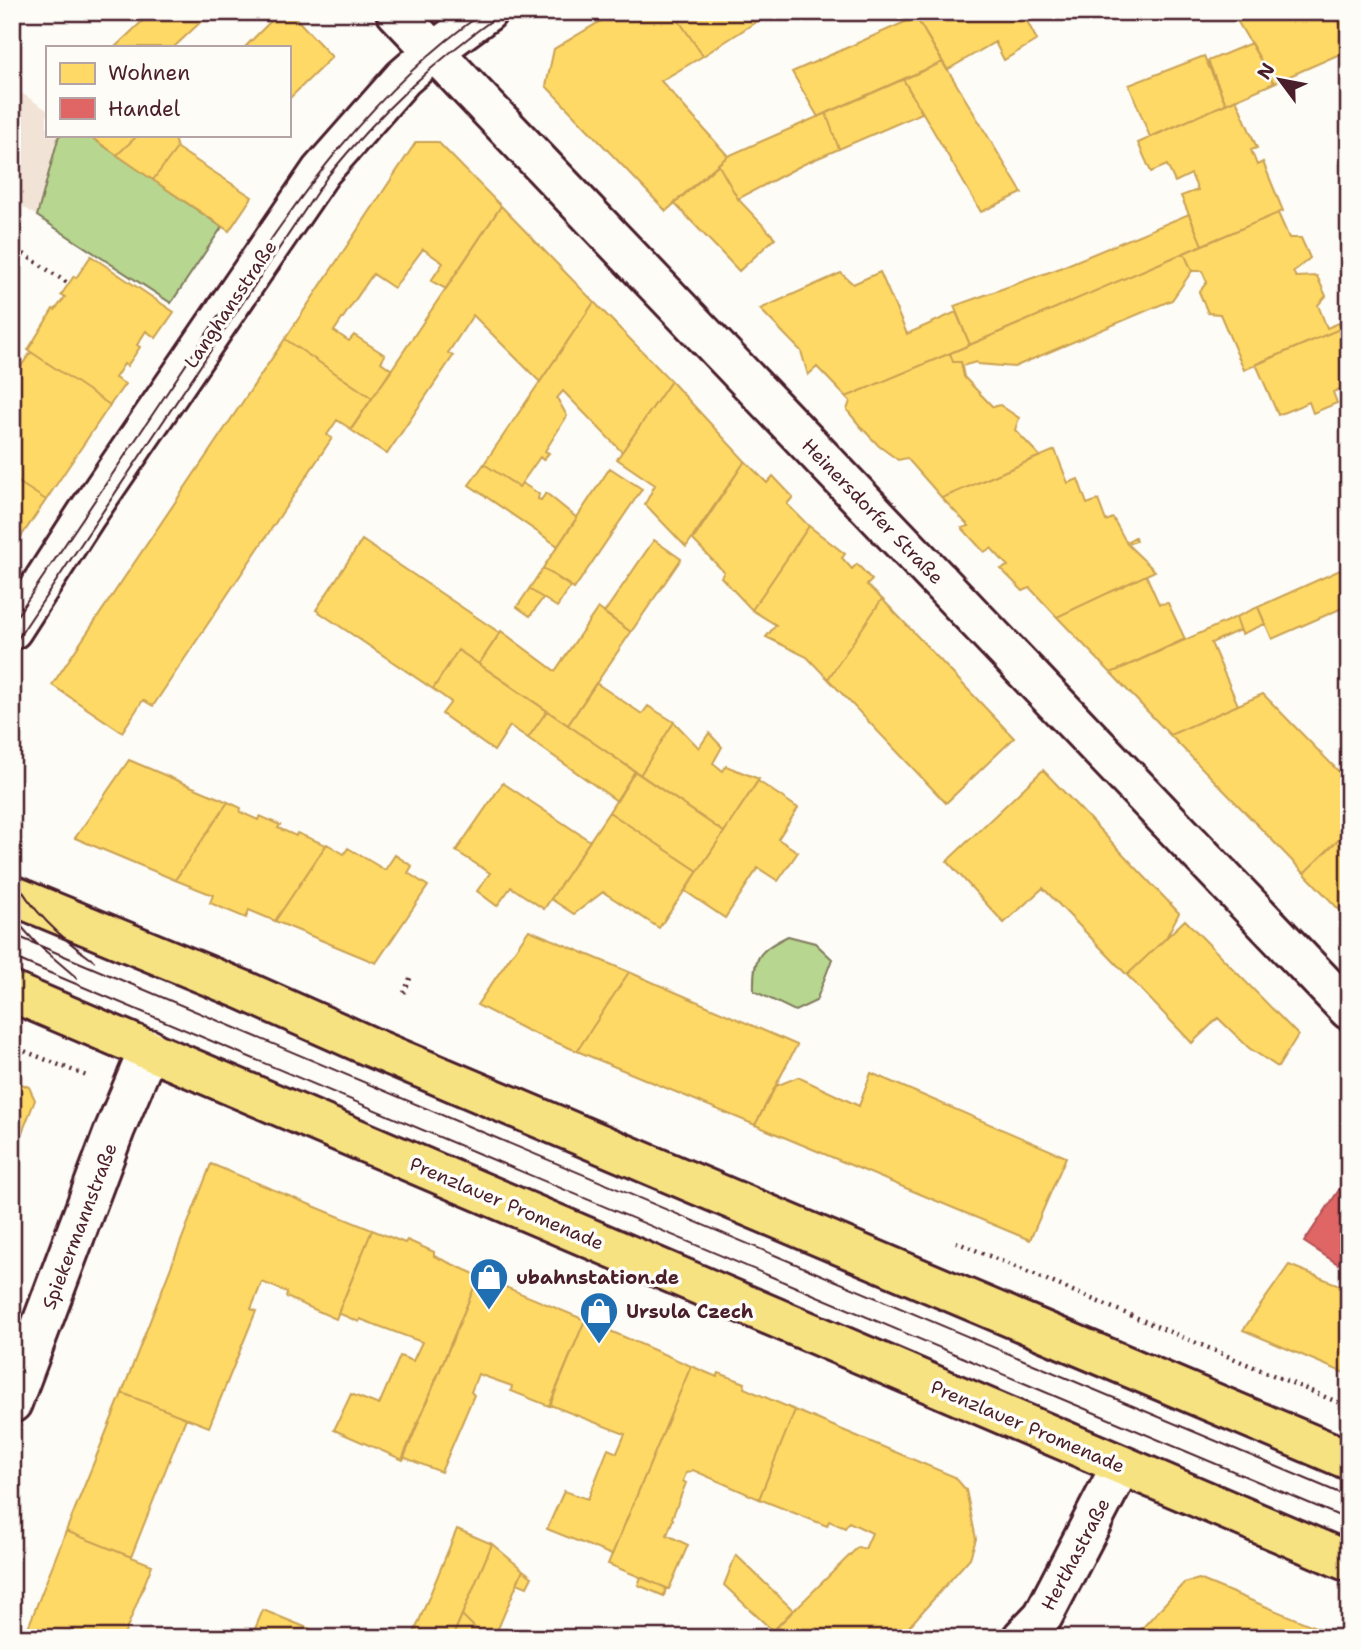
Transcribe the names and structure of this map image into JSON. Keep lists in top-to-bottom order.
{
  "streets": {
    "main road": ["Prenzlauer Promenade"],
    "street": [
      "Langhansstraße",
      "Heinersdorfer Straße",
      "Spiekermannstraße",
      "Herthastraße"
    ]
  },
  "crossings": [
    ["Langhansstraße", "Heinersdorfer Straße"],
    ["Prenzlauer Promenade", "Spiekermannstraße"],
    ["Prenzlauer Promenade", "Herthastraße"]
  ],
  "places": {
    "shop": ["ubahnstation.de", "Ursula Czech"]
  },
  "legend": ["Wohnen", "Handel"],
  "north": "top left"
}
